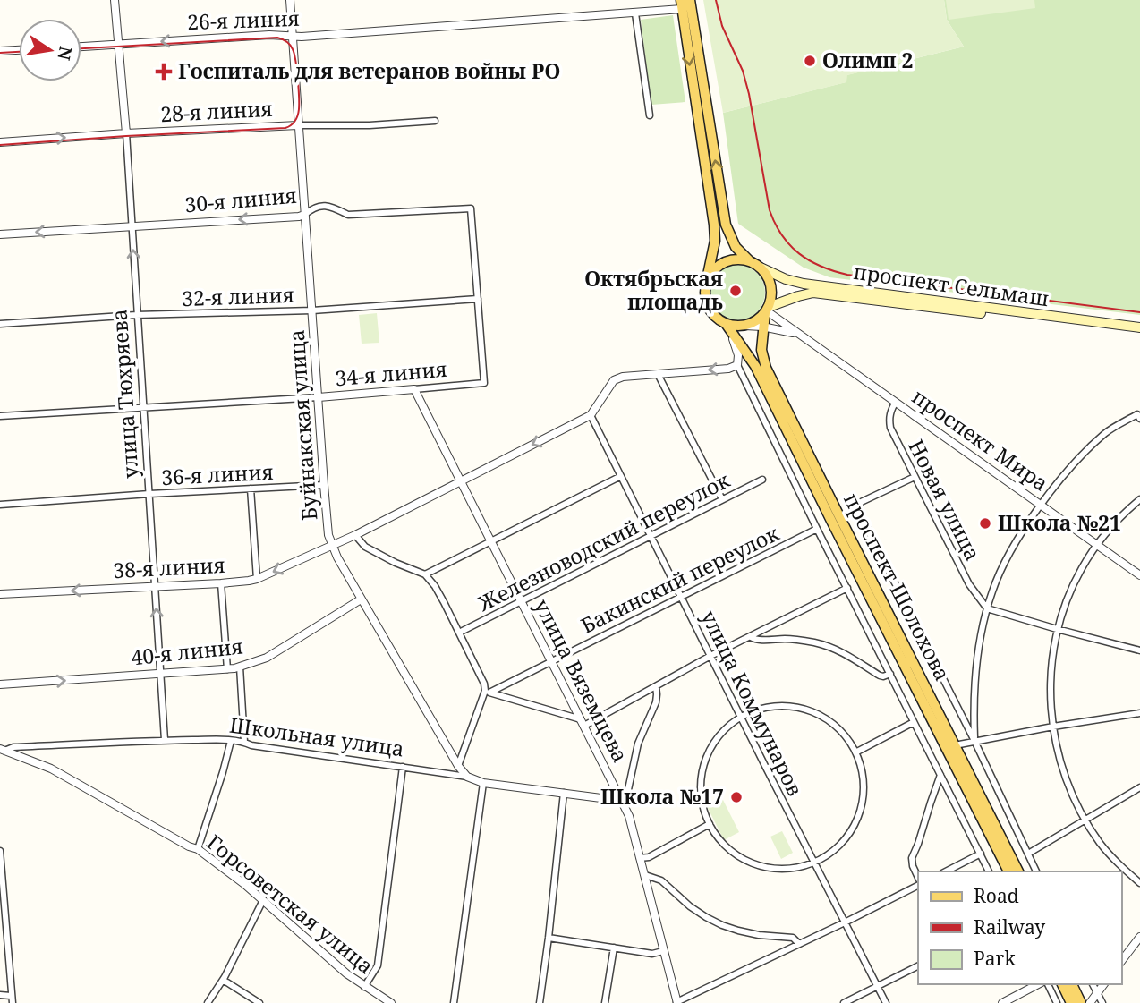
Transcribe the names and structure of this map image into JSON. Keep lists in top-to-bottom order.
{
  "streets": {
    "main road": ["проспект Сельмаш", "проспект Шолохова"],
    "street": [
      "26-я линия",
      "28-я линия",
      "30-я линия",
      "32-я линия",
      "34-я линия",
      "улица Тюхряева",
      "Буйнакская улица",
      "проспект Мира",
      "36-я линия",
      "Новая улица",
      "Железноводский переулок",
      "38-я линия",
      "Бакинский переулок",
      "40-я линия",
      "улица Вяземцева",
      "улица Коммунаров",
      "Школьная улица",
      "Горсоветская улица"
    ]
  },
  "crossings": [
    ["26-я линия", "улица Тюхряева"],
    ["26-я линия", "Буйнакская улица"],
    ["28-я линия", "улица Тюхряева"],
    ["28-я линия", "Буйнакская улица"],
    ["30-я линия", "32-я линия"],
    ["30-я линия", "34-я линия"],
    ["30-я линия", "улица Тюхряева"],
    ["30-я линия", "Буйнакская улица"],
    ["проспект Сельмаш", "проспект Мира"],
    ["проспект Сельмаш", "проспект Шолохова"],
    ["32-я линия", "34-я линия"],
    ["32-я линия", "улица Тюхряева"],
    ["32-я линия", "Буйнакская улица"],
    ["34-я линия", "улица Тюхряева"],
    ["34-я линия", "Буйнакская улица"],
    ["34-я линия", "улица Вяземцева"],
    ["улица Тюхряева", "36-я линия"],
    ["улица Тюхряева", "38-я линия"],
    ["улица Тюхряева", "40-я линия"],
    ["улица Тюхряева", "Школьная улица"],
    ["Буйнакская улица", "36-я линия"],
    ["Буйнакская улица", "38-я линия"],
    ["Буйнакская улица", "40-я линия"],
    ["Буйнакская улица", "Школьная улица"],
    ["проспект Мира", "Новая улица"],
    ["проспект Мира", "проспект Шолохова"],
    ["Железноводский переулок", "улица Вяземцева"],
    ["Железноводский переулок", "улица Коммунаров"],
    ["38-я линия", "улица Вяземцева"],
    ["38-я линия", "улица Коммунаров"],
    ["Бакинский переулок", "улица Вяземцева"],
    ["Бакинский переулок", "улица Коммунаров"],
    ["улица Вяземцева", "Школьная улица"],
    ["Школьная улица", "Горсоветская улица"]
  ],
  "one_way": ["30-я линия", "38-я линия", "40-я линия"],
  "places": {
    "other": [
      "Олимп 2",
      "Октябрьская площадь",
      "Школа №21",
      "Школа №17"
    ],
    "health": ["Госпиталь для ветеранов войны РО"]
  },
  "legend": ["Road", "Railway", "Park"],
  "north": "right"
}
